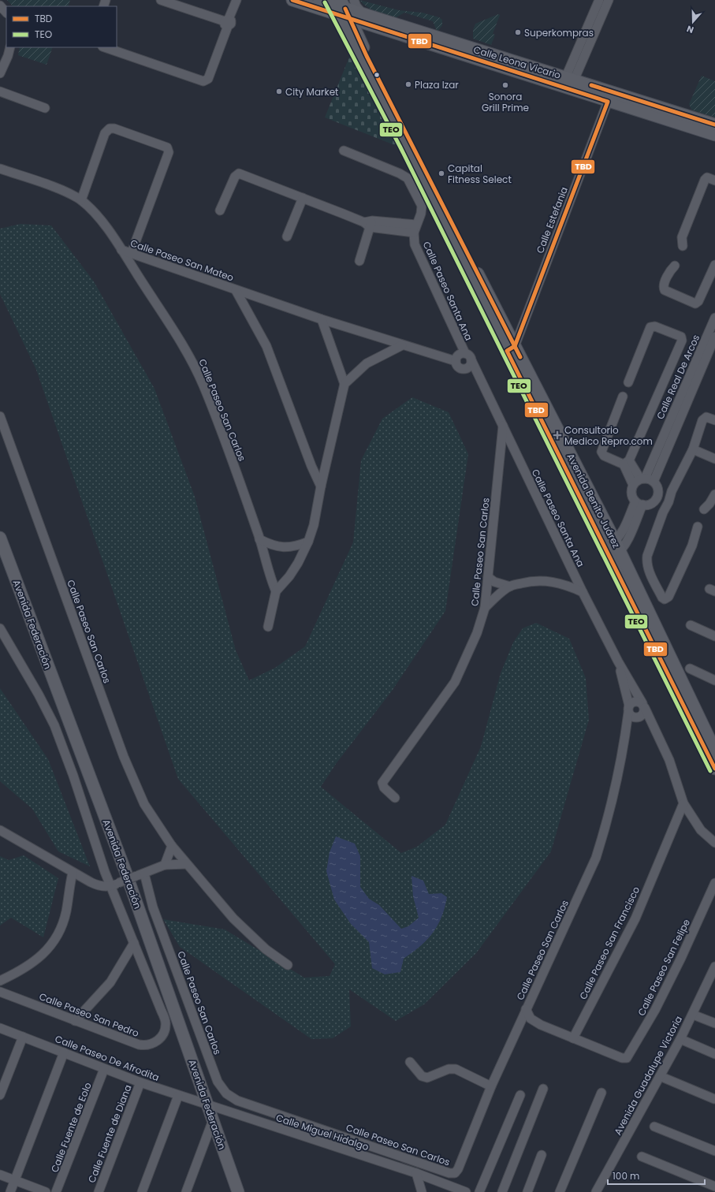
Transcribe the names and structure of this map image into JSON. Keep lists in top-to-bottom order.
{
  "streets": {
    "main road": ["Calle Leona Vicario", "Avenida Benito Juárez", "Avenida Federación"],
    "street": [
      "Calle Estefania",
      "Calle Paseo San Mateo",
      "Calle Paseo Santa Ana",
      "Calle Real De Arcos",
      "Calle Paseo San Carlos",
      "Calle Paseo San Francisco",
      "Calle Paseo San Felipe",
      "Calle Paseo San Pedro",
      "Calle Paseo De Afrodita",
      "Avenida Guadalupe Victoria",
      "Calle Fuente de Eolo",
      "Calle Miguel Hidalgo",
      "Calle Fuente de Diana"
    ]
  },
  "crossings": [
    ["Calle Leona Vicario", "Calle Estefania"],
    ["Calle Leona Vicario", "Avenida Benito Juárez"],
    ["Calle Estefania", "Avenida Benito Juárez"],
    ["Calle Paseo San Mateo", "Calle Paseo Santa Ana"],
    ["Calle Paseo San Mateo", "Calle Paseo San Carlos"],
    ["Calle Paseo Santa Ana", "Calle Paseo San Carlos"],
    ["Calle Paseo Santa Ana", "Calle Paseo San Francisco"],
    ["Avenida Federación", "Calle Paseo De Afrodita"],
    ["Avenida Federación", "Calle Miguel Hidalgo"],
    ["Calle Paseo San Francisco", "Calle Paseo San Felipe"],
    ["Calle Paseo De Afrodita", "Calle Fuente de Eolo"],
    ["Calle Paseo De Afrodita", "Calle Miguel Hidalgo"],
    ["Calle Paseo De Afrodita", "Calle Fuente de Diana"]
  ],
  "places": {
    "other": [
      "Superkompras",
      "Plaza Izar",
      "Sonora Grill Prime",
      "City Market",
      "Capital Fitness Select"
    ],
    "health": ["Consultorio Medico Repro.com"]
  },
  "lines": ["transit line TBD", "transit line TEO"],
  "legend": ["TBD", "TEO"],
  "scale_bar": "100 m",
  "north": "bottom"
}
